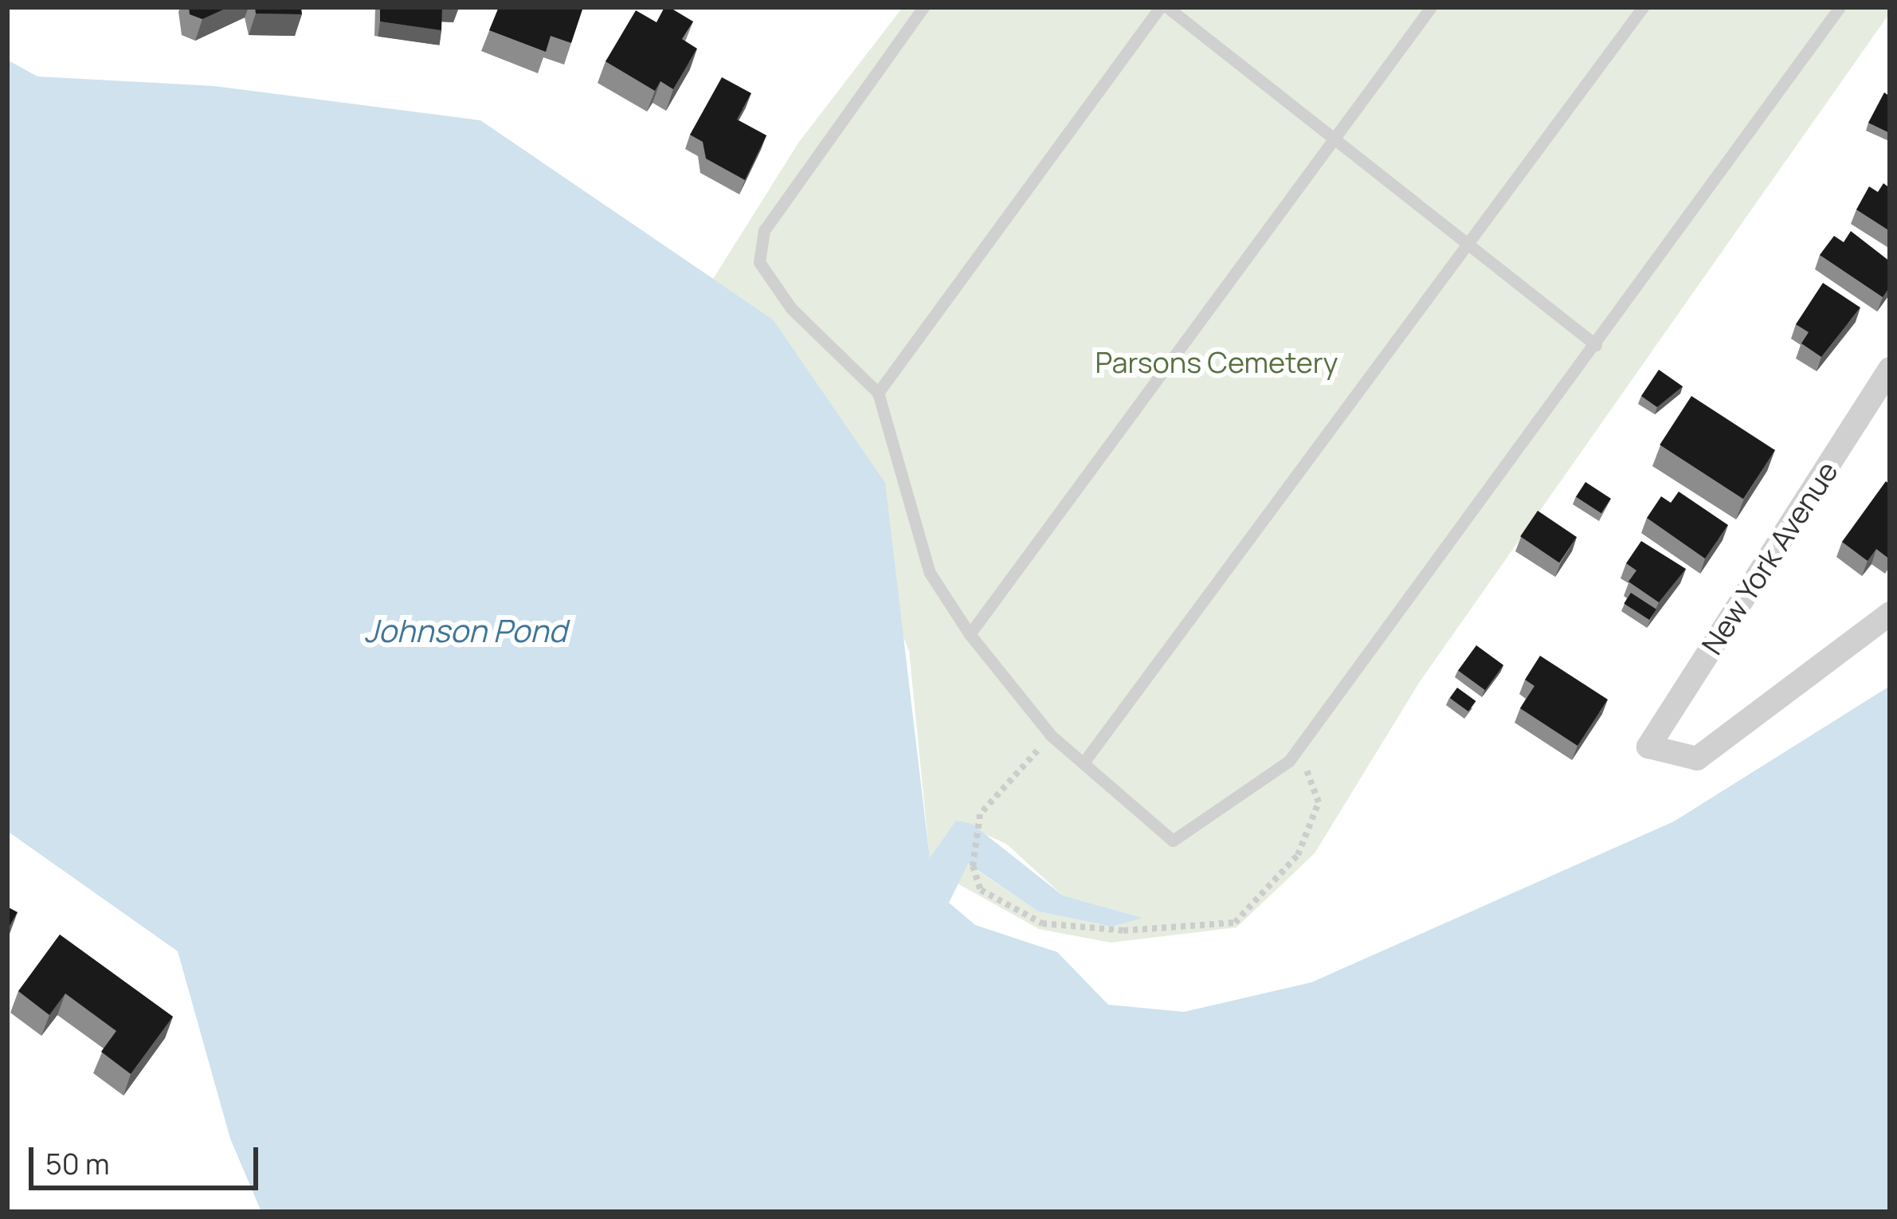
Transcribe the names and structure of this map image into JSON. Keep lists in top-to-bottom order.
{
  "streets": {
    "street": ["New York Avenue"]
  },
  "water": ["Johnson Pond"],
  "parks": ["Parsons Cemetery"],
  "scale_bar": "50 m"
}
